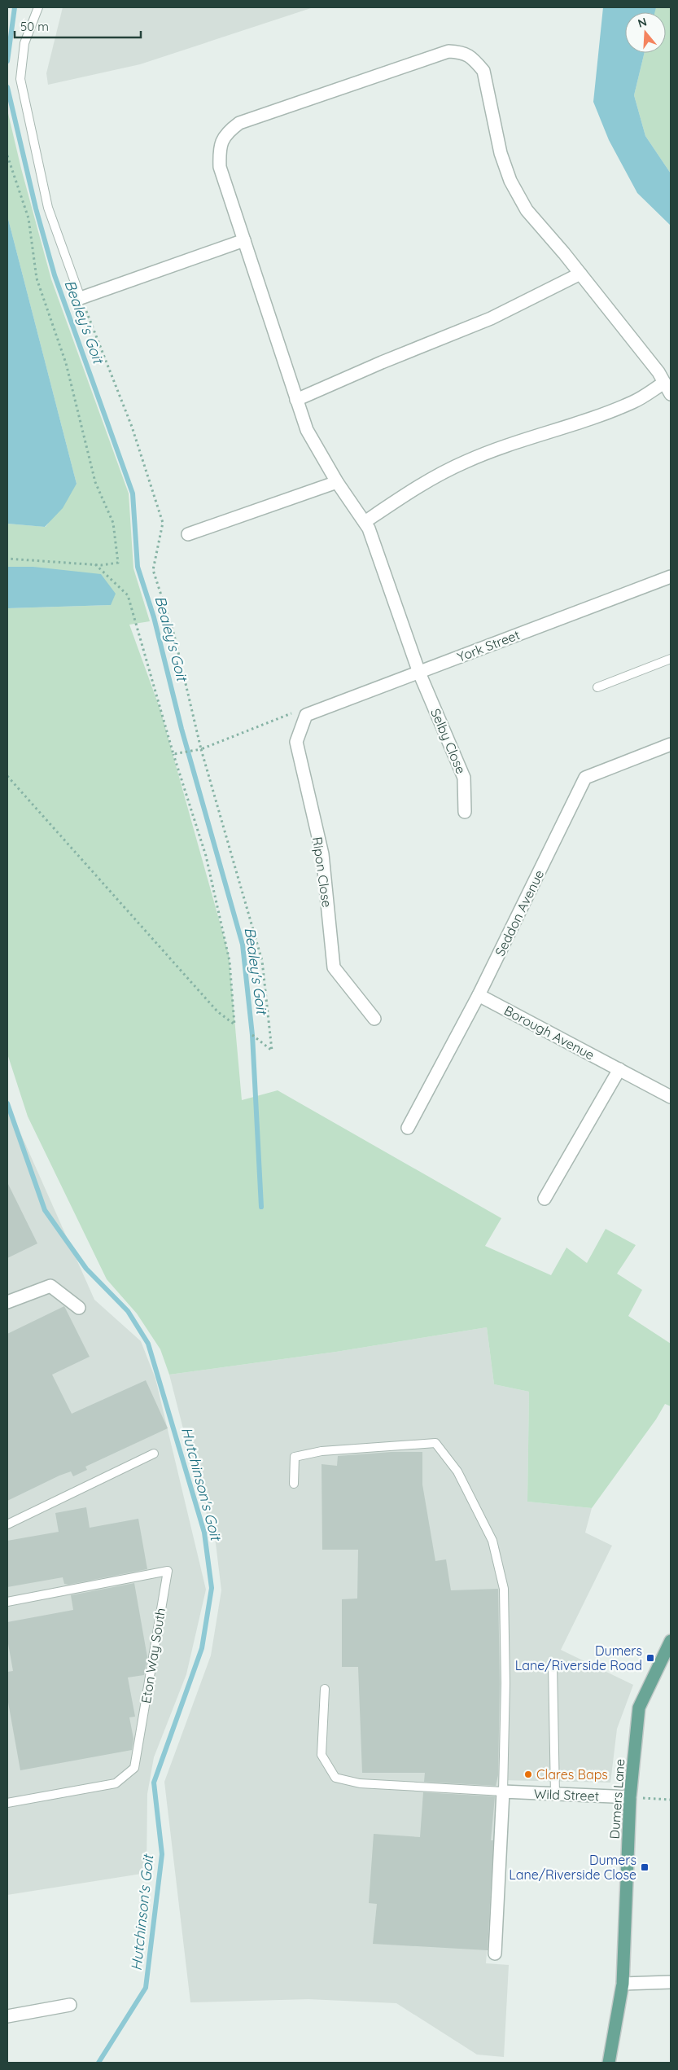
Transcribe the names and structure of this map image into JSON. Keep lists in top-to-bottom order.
{
  "streets": {
    "main road": ["Dumers Lane"],
    "street": [
      "York Street",
      "Selby Close",
      "Ripon Close",
      "Seddon Avenue",
      "Borough Avenue",
      "Wild Street"
    ],
    "lane": ["Eton Way South"]
  },
  "crossings": [
    ["York Street", "Selby Close"],
    ["York Street", "Ripon Close"],
    ["Seddon Avenue", "Borough Avenue"],
    ["Wild Street", "Dumers Lane"]
  ],
  "water": ["Bealey's Goit", "Hutchinson's Goit"],
  "places": {
    "transit": ["Dumers Lane/Riverside Road", "Dumers Lane/Riverside Close"],
    "other": ["Clares Baps"]
  },
  "scale_bar": "50 m",
  "north": "top"
}
